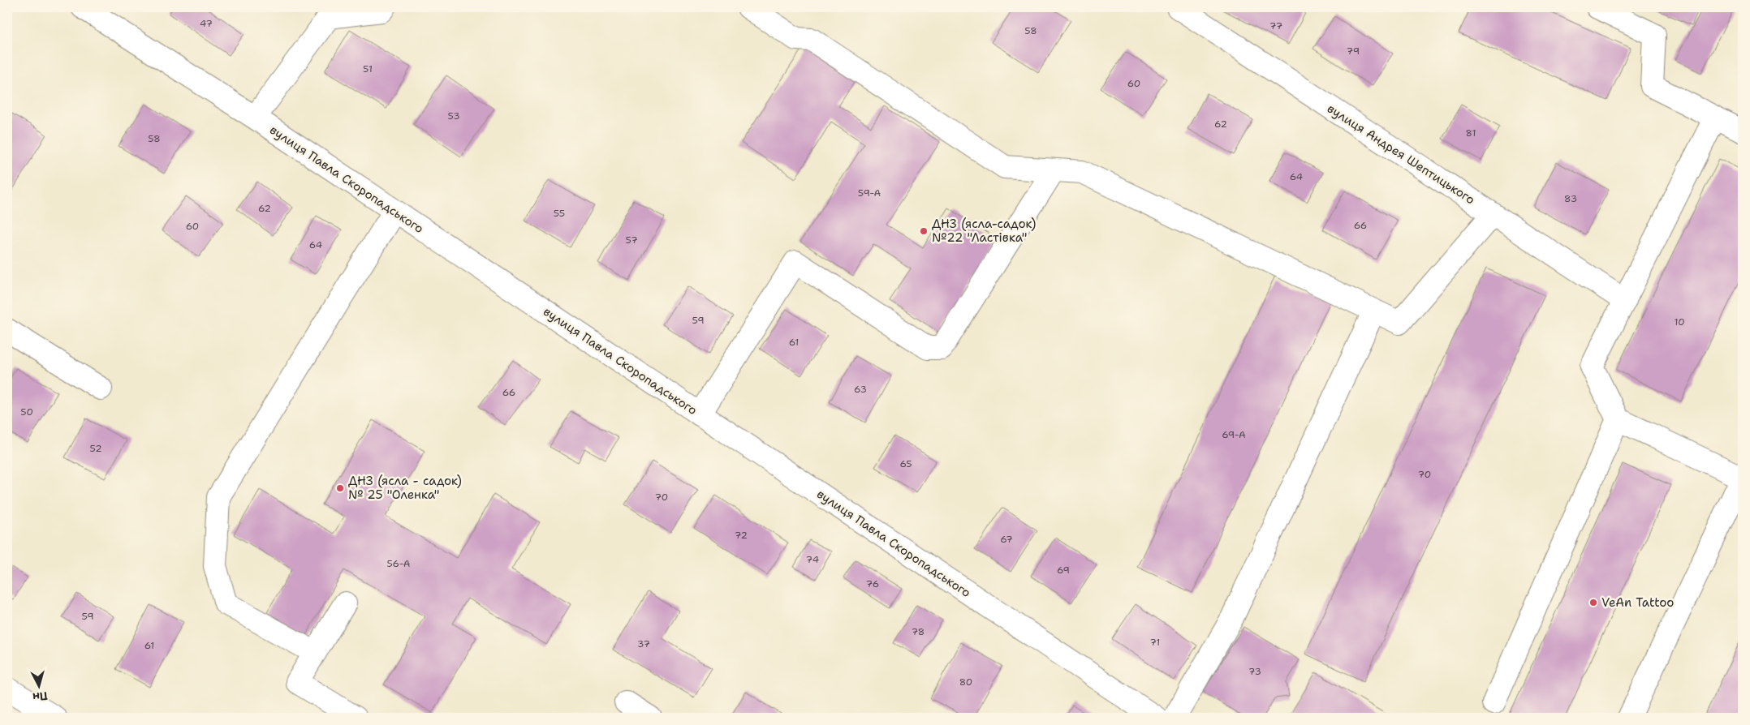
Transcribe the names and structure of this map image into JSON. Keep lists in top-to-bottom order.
{
  "streets": {
    "street": ["вулиця Андрея Шептицького", "вулиця Павла Скоропадського"]
  },
  "places": ["ДНЗ (ясла-садок) №22 \"Ластівка\"", "ДНЗ (ясла - садок) № 25 \"Оленка\"", "VeAn Tattoo"],
  "house_numbers": [
    "47",
    "77",
    "58",
    "79",
    "51",
    "60",
    "53",
    "62",
    "81",
    "58",
    "64",
    "59-А",
    "83",
    "62",
    "55",
    "66",
    "60",
    "57",
    "64",
    "59",
    "10",
    "61",
    "63",
    "66",
    "50",
    "69-А",
    "52",
    "65",
    "70",
    "70",
    "72",
    "67",
    "74",
    "56-А",
    "69",
    "76",
    "59",
    "78",
    "71",
    "37",
    "61",
    "73",
    "80"
  ],
  "north": "bottom"
}
